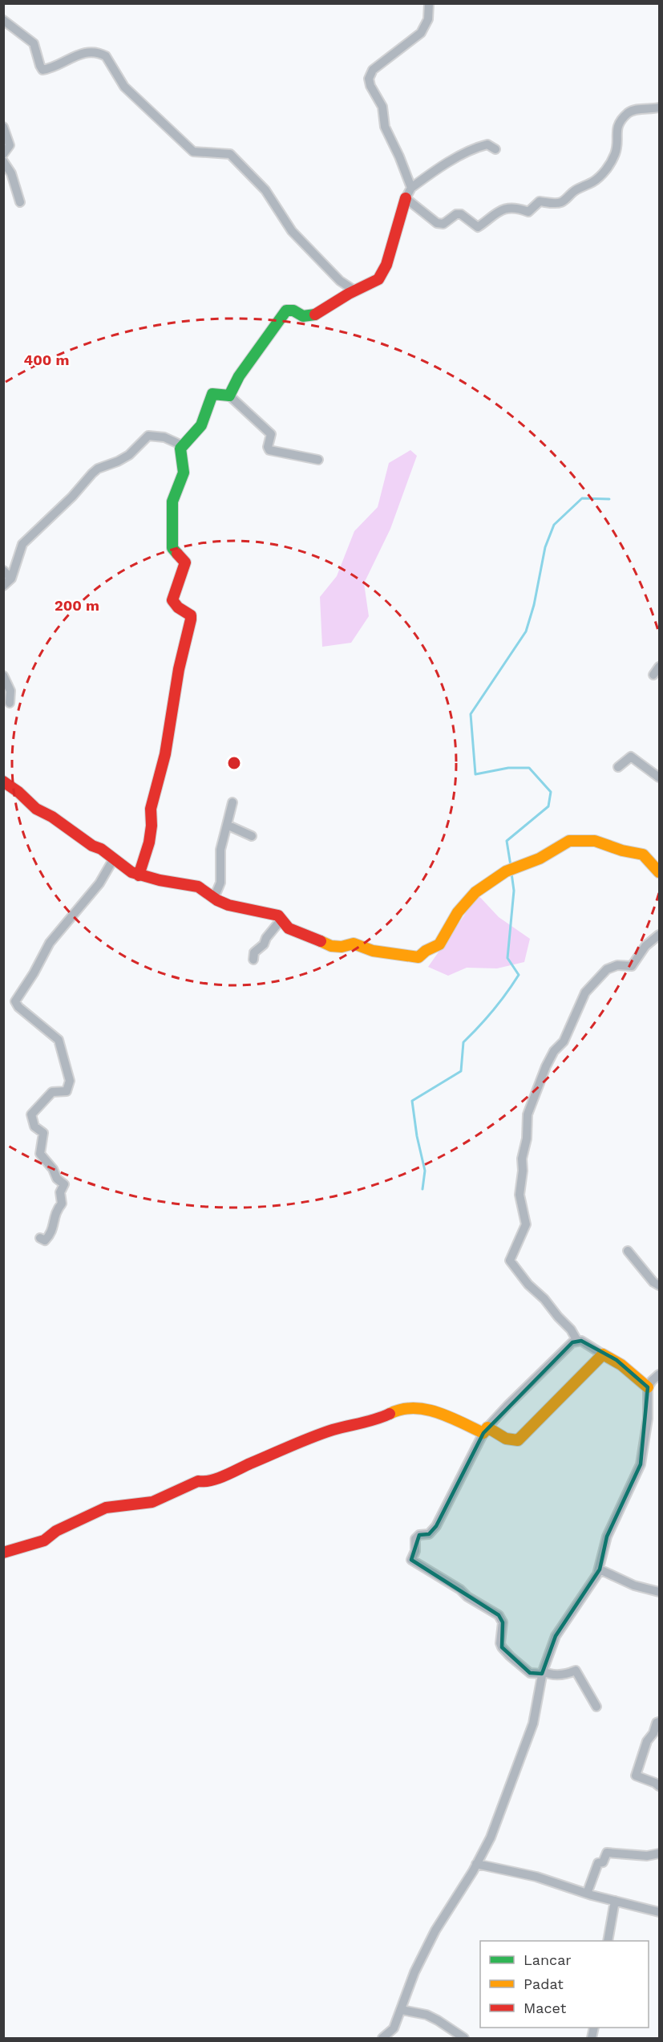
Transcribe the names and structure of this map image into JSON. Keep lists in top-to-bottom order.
{
  "legend": ["Lancar", "Padat", "Macet"],
  "rings": ["400 m", "200 m"]
}
